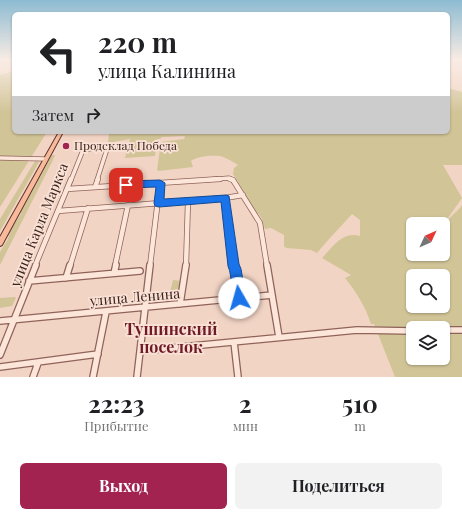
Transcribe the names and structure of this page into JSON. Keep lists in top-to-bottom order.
{
  "streets": {
    "street": ["улица Карла Маркса", "улица Ленина"]
  },
  "crossings": [
    ["улица Карла Маркса", "улица Ленина"]
  ],
  "districts": ["Тушинский поселок"],
  "places": ["Продсклад Победа"],
  "north": "top right",
  "page": {
    "turn": ["220 m", "улица Калинина"],
    "then": "Затем",
    "eta": [
      "22:23",
      "Прибытие",
      "2",
      "мин",
      "510",
      "m"
    ],
    "buttons": ["Выход", "Поделиться"]
  }
}
